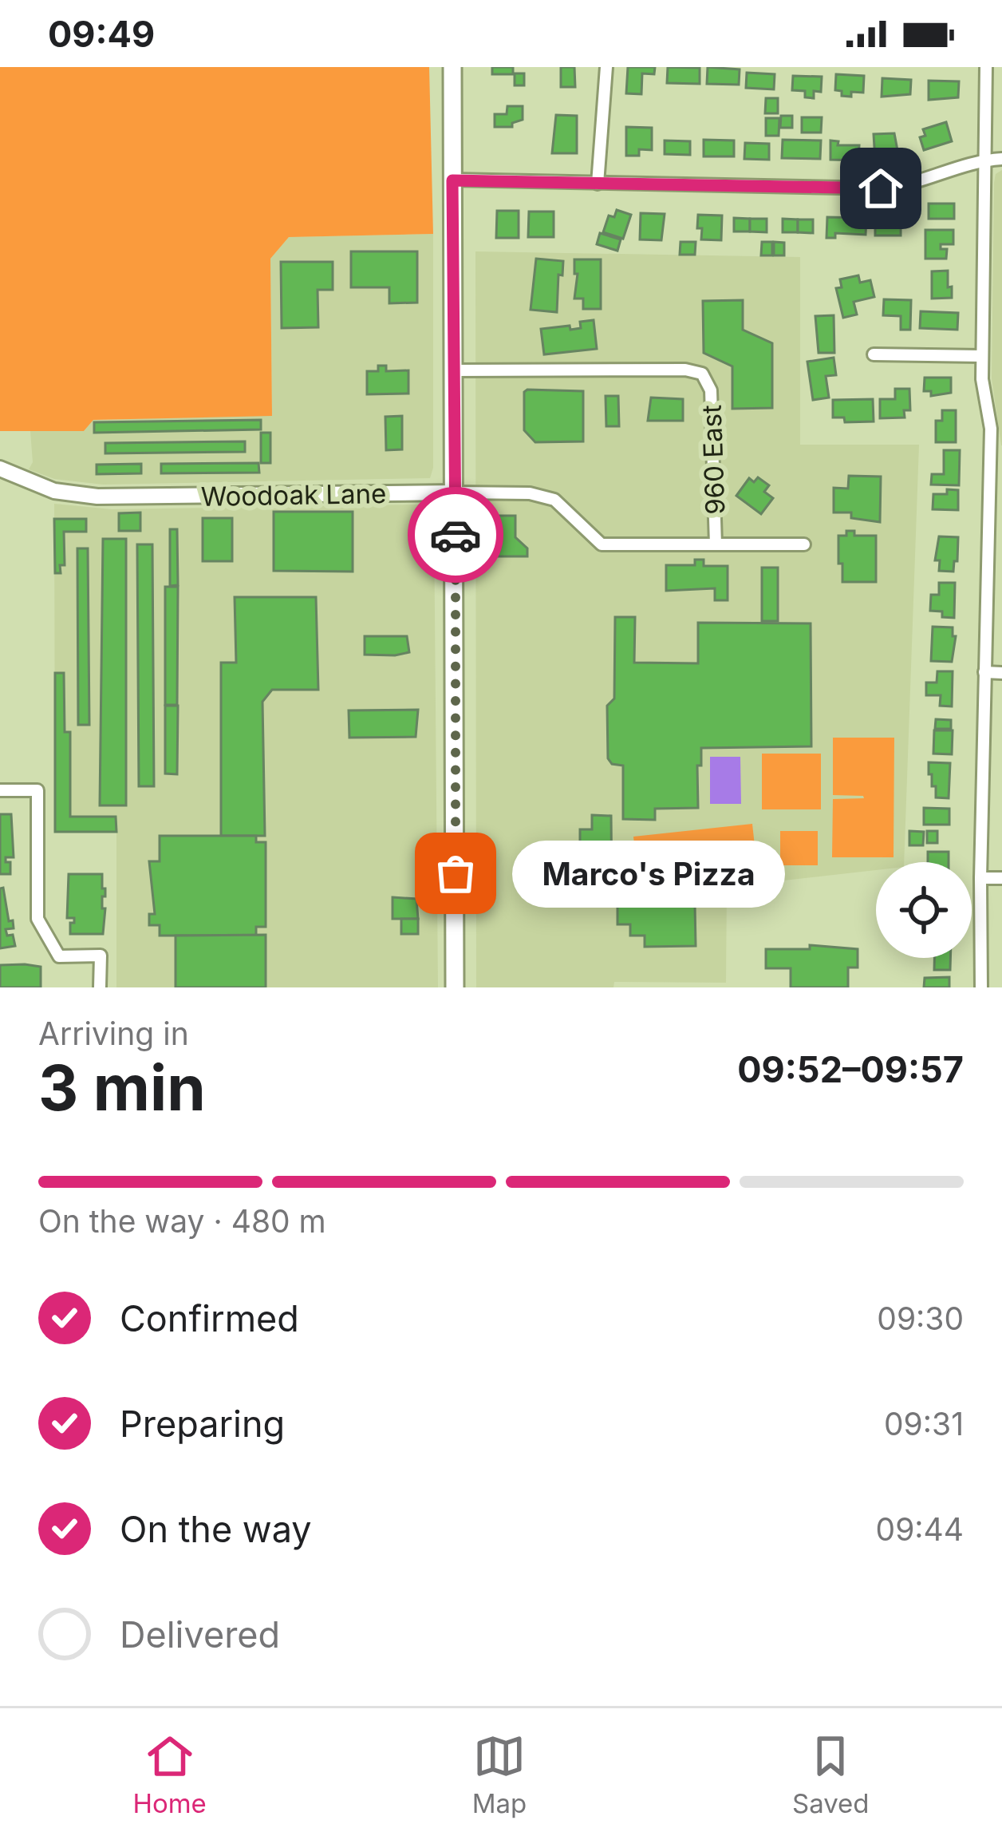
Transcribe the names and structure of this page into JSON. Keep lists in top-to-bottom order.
{
  "streets": {
    "street": ["960 East", "Woodoak Lane"]
  },
  "crossings": [
    ["960 East", "Woodoak Lane"]
  ],
  "places": ["Marco's Pizza"],
  "page": {
    "status": "09:49",
    "bubble": "Marco's Pizza",
    "heading": ["3 min", "Arriving in", "09:52–09:57"],
    "bar": "On the way · 480 m",
    "list": [
      ["Confirmed", "09:30"],
      ["Preparing", "09:31"],
      ["On the way", "09:44"],
      "Delivered"
    ],
    "tabs": ["Home", "Map", "Saved"]
  }
}
